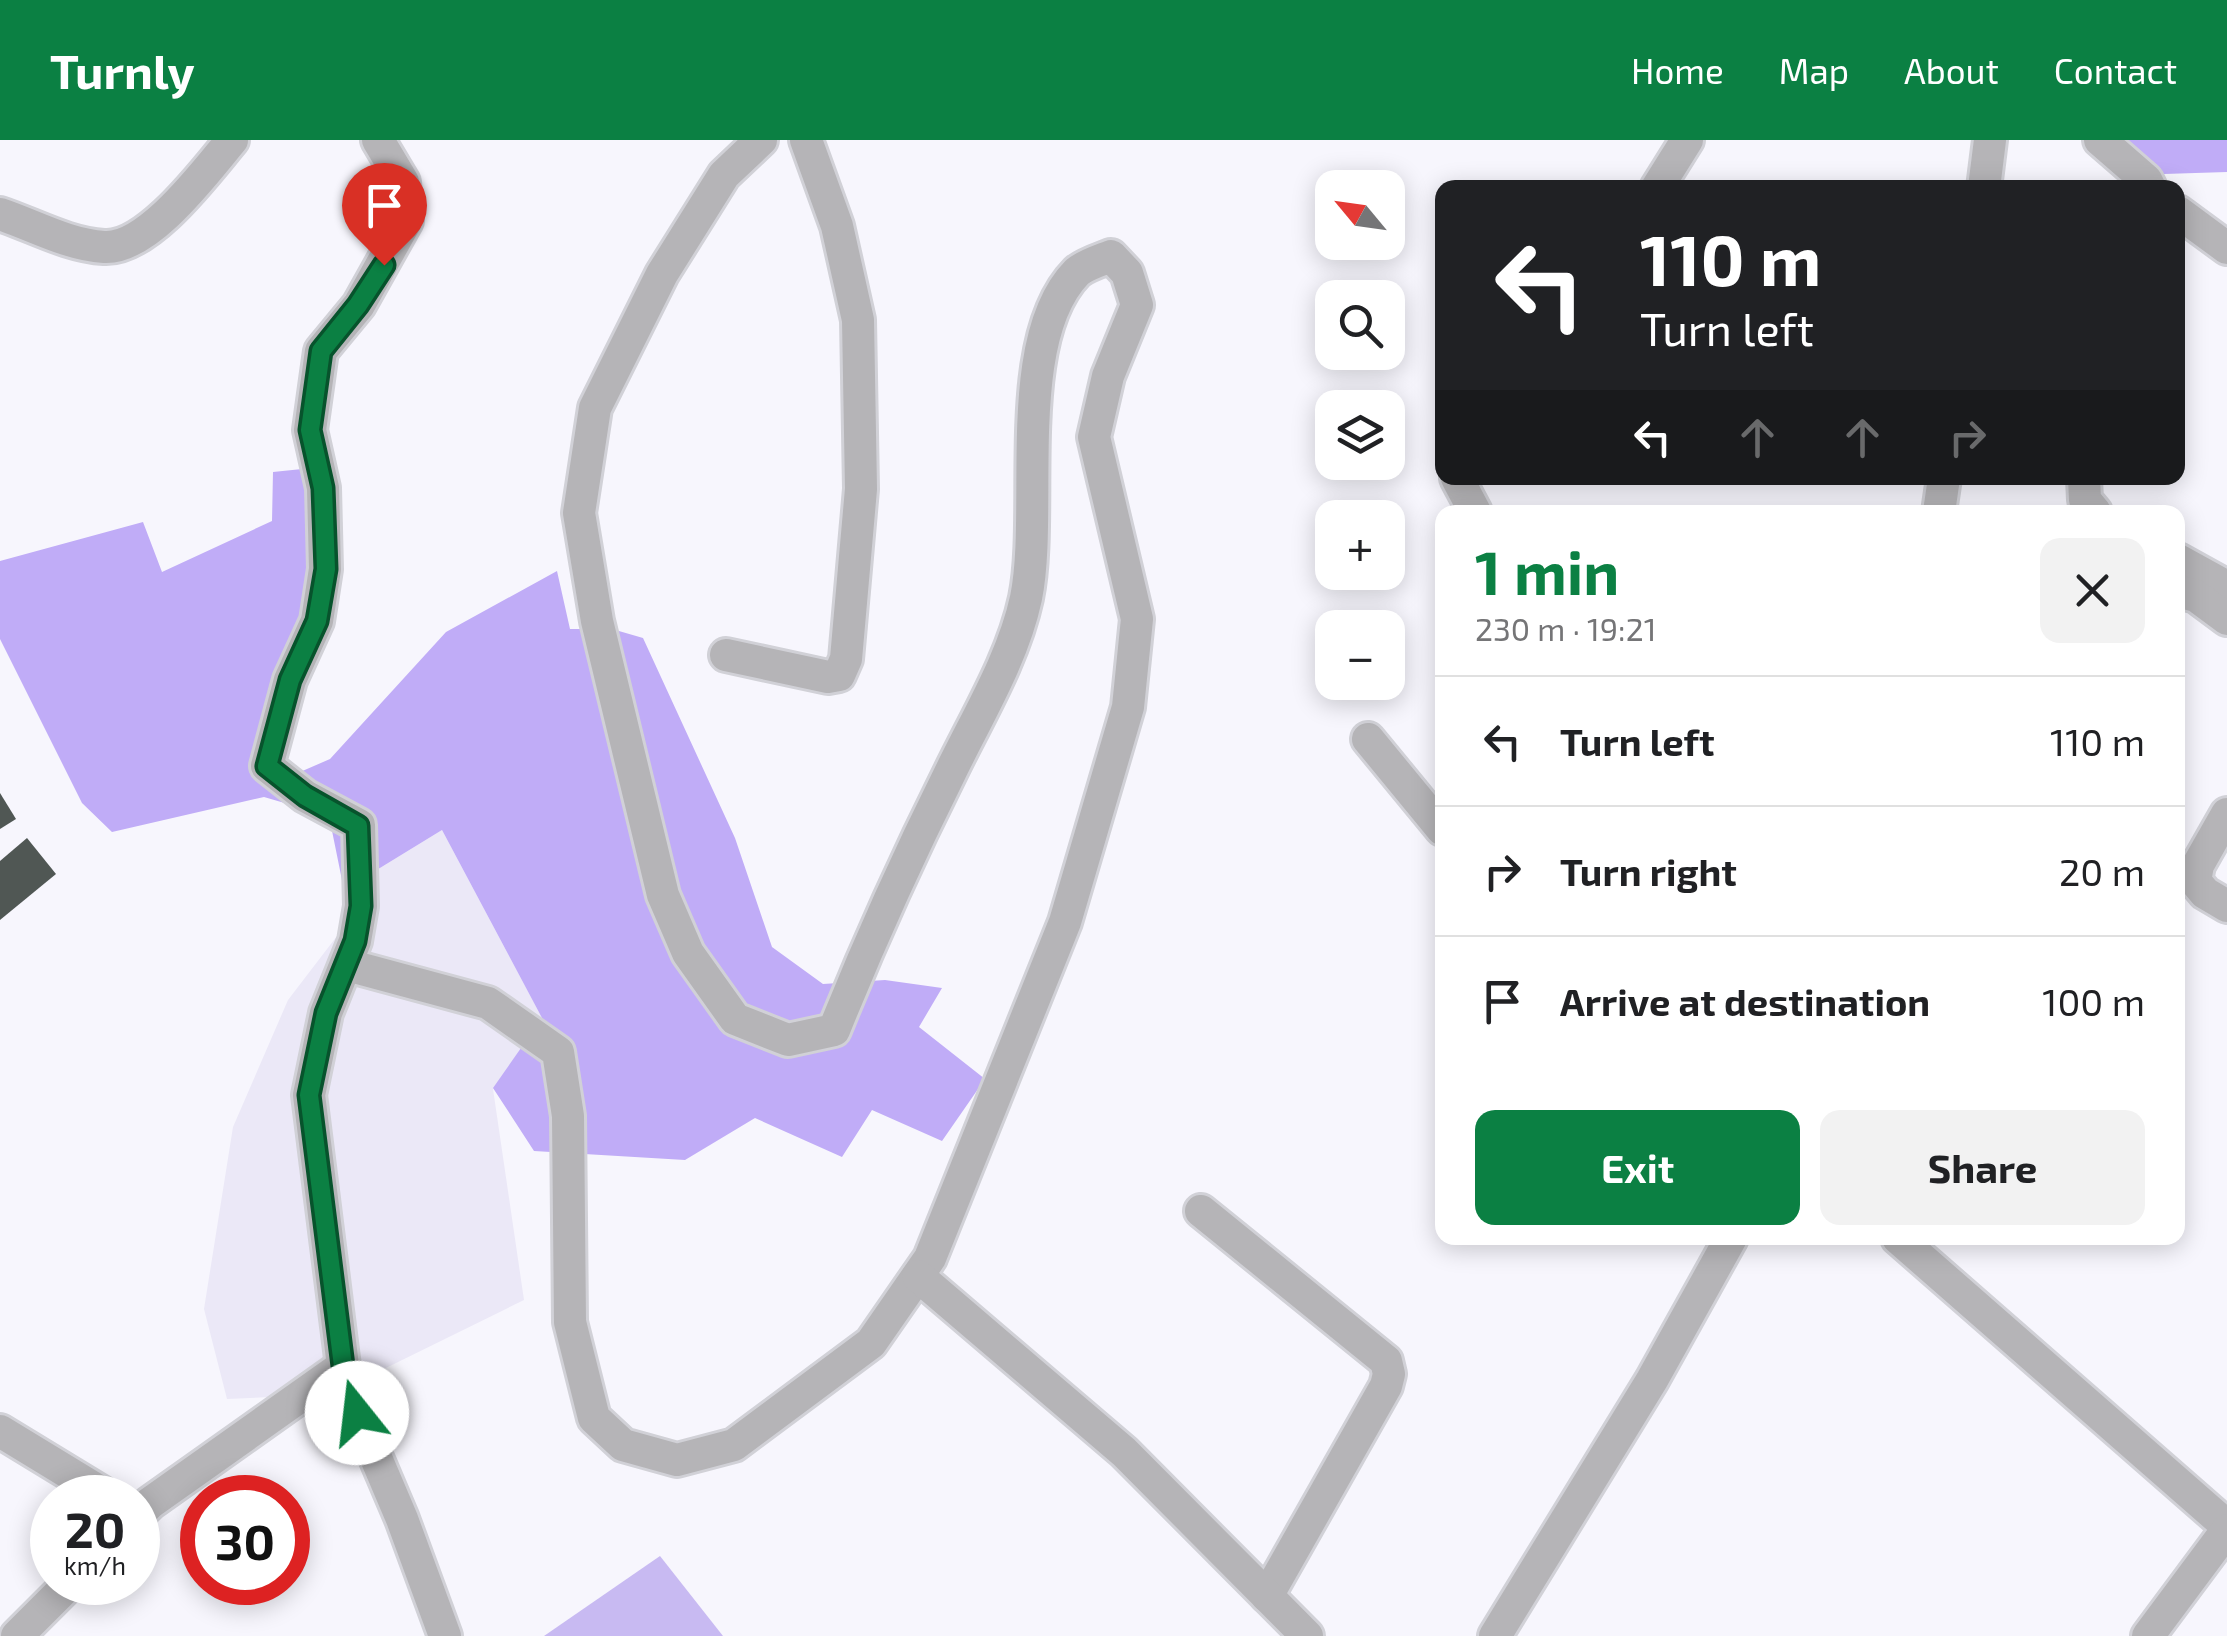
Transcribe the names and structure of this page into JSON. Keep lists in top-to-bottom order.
{
  "north": "top left",
  "page": {
    "header": "Turnly",
    "nav": [
      "Home",
      "Map",
      "About",
      "Contact"
    ],
    "map_buttons": ["+", "−"],
    "turn": ["110 m", "Turn left"],
    "heading": ["1 min", "230 m · 19:21"],
    "list": [
      {
        "name": "Turn left",
        "value": "110 m"
      },
      {
        "name": "Turn right",
        "value": "20 m"
      },
      {
        "name": "Arrive at destination",
        "value": "100 m"
      }
    ],
    "buttons": ["Exit", "Share"],
    "speed": "20 km/h",
    "limit": "30"
  }
}
